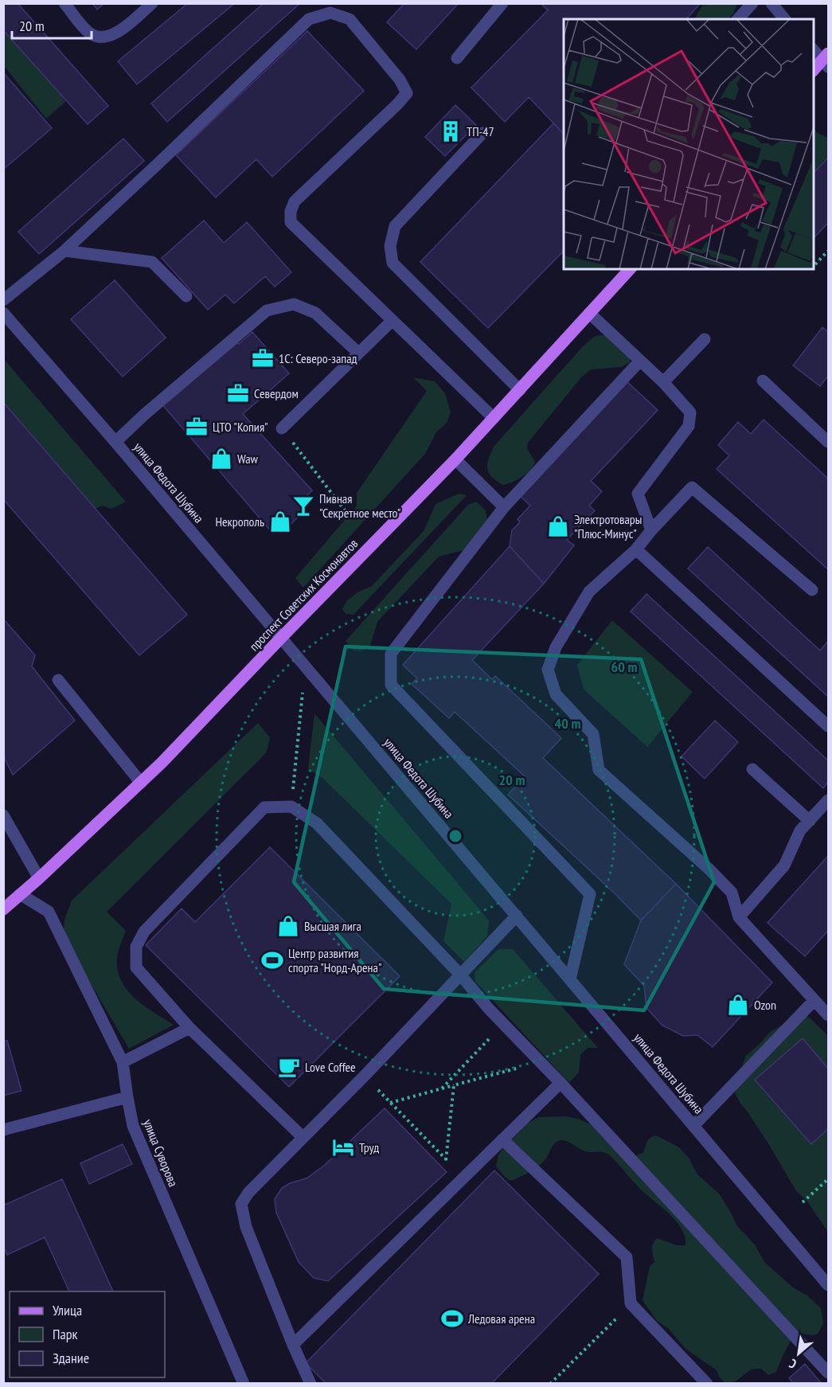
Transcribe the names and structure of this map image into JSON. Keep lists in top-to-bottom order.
{
  "streets": {
    "main road": ["проспект Советских Космонавтов"],
    "street": ["улица Федота Шубина", "улица Суворова"]
  },
  "crossings": [
    ["улица Федота Шубина", "проспект Советских Космонавтов"],
    ["проспект Советских Космонавтов", "улица Суворова"]
  ],
  "places": {
    "building": ["ТП-47"],
    "office": ["1С: Северо-запад", "Севердом", "ЦТО \"Копия\""],
    "shop": [
      "Waw",
      "Некрополь",
      "Электротовары \"Плюс-Минус\"",
      "Высшая лига",
      "Ozon"
    ],
    "bar": ["Пивная \"Секретное место\""],
    "sports": ["Центр развития спорта \"Норд-Арена\"", "Ледовая арена"],
    "cafe": ["Love Coffee"],
    "hotel": ["Труд"]
  },
  "legend": ["Улица", "Парк", "Здание"],
  "scale_bar": "20 m",
  "north": "bottom left",
  "rings": ["60 m", "40 m", "20 m"]
}
